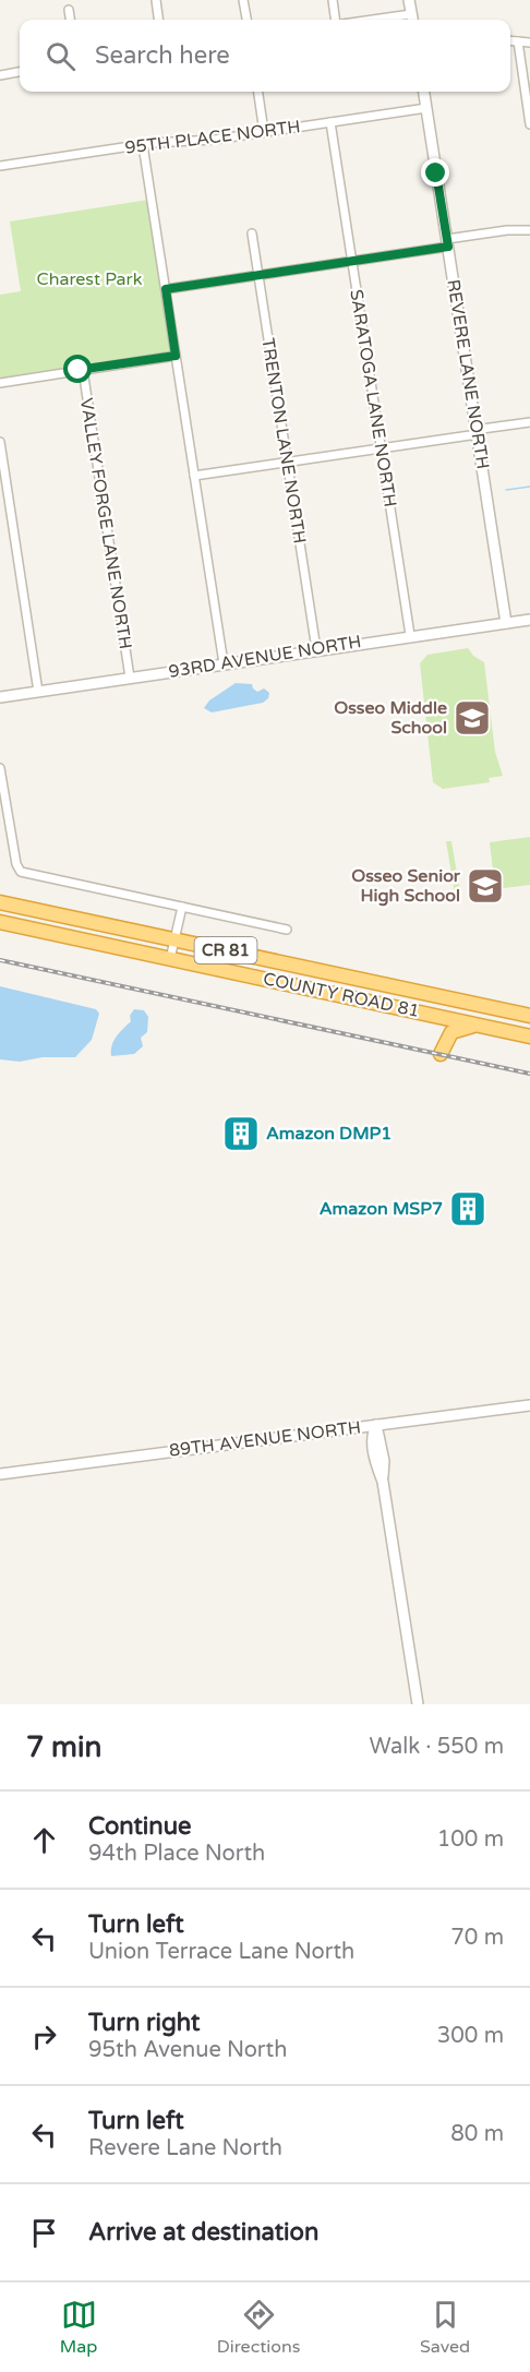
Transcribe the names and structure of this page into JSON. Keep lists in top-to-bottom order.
{
  "streets": {
    "highway": ["CR 81", "COUNTY ROAD 81"],
    "street": [
      "95TH PLACE NORTH",
      "REVERE LANE NORTH",
      "SARATOGA LANE NORTH",
      "TRENTON LANE NORTH",
      "VALLEY FORGE LANE NORTH",
      "93RD AVENUE NORTH",
      "89TH AVENUE NORTH"
    ]
  },
  "crossings": [
    ["95TH PLACE NORTH", "REVERE LANE NORTH"],
    ["95TH PLACE NORTH", "SARATOGA LANE NORTH"],
    ["REVERE LANE NORTH", "93RD AVENUE NORTH"],
    ["SARATOGA LANE NORTH", "93RD AVENUE NORTH"],
    ["TRENTON LANE NORTH", "93RD AVENUE NORTH"],
    ["VALLEY FORGE LANE NORTH", "93RD AVENUE NORTH"]
  ],
  "parks": ["Charest Park"],
  "places": {
    "school or university": ["Osseo Middle School", "Osseo Senior High School"],
    "building": ["Amazon DMP1", "Amazon MSP7"]
  },
  "page": {
    "search": "Search here",
    "heading": ["7 min", "Walk · 550 m"],
    "list": [
      ["Continue", "94th Place North", "100 m"],
      ["Turn left", "Union Terrace Lane North", "70 m"],
      ["Turn right", "95th Avenue North", "300 m"],
      ["Turn left", "Revere Lane North", "80 m"],
      "Arrive at destination"
    ],
    "nav": ["Map", "Directions", "Saved"]
  }
}
